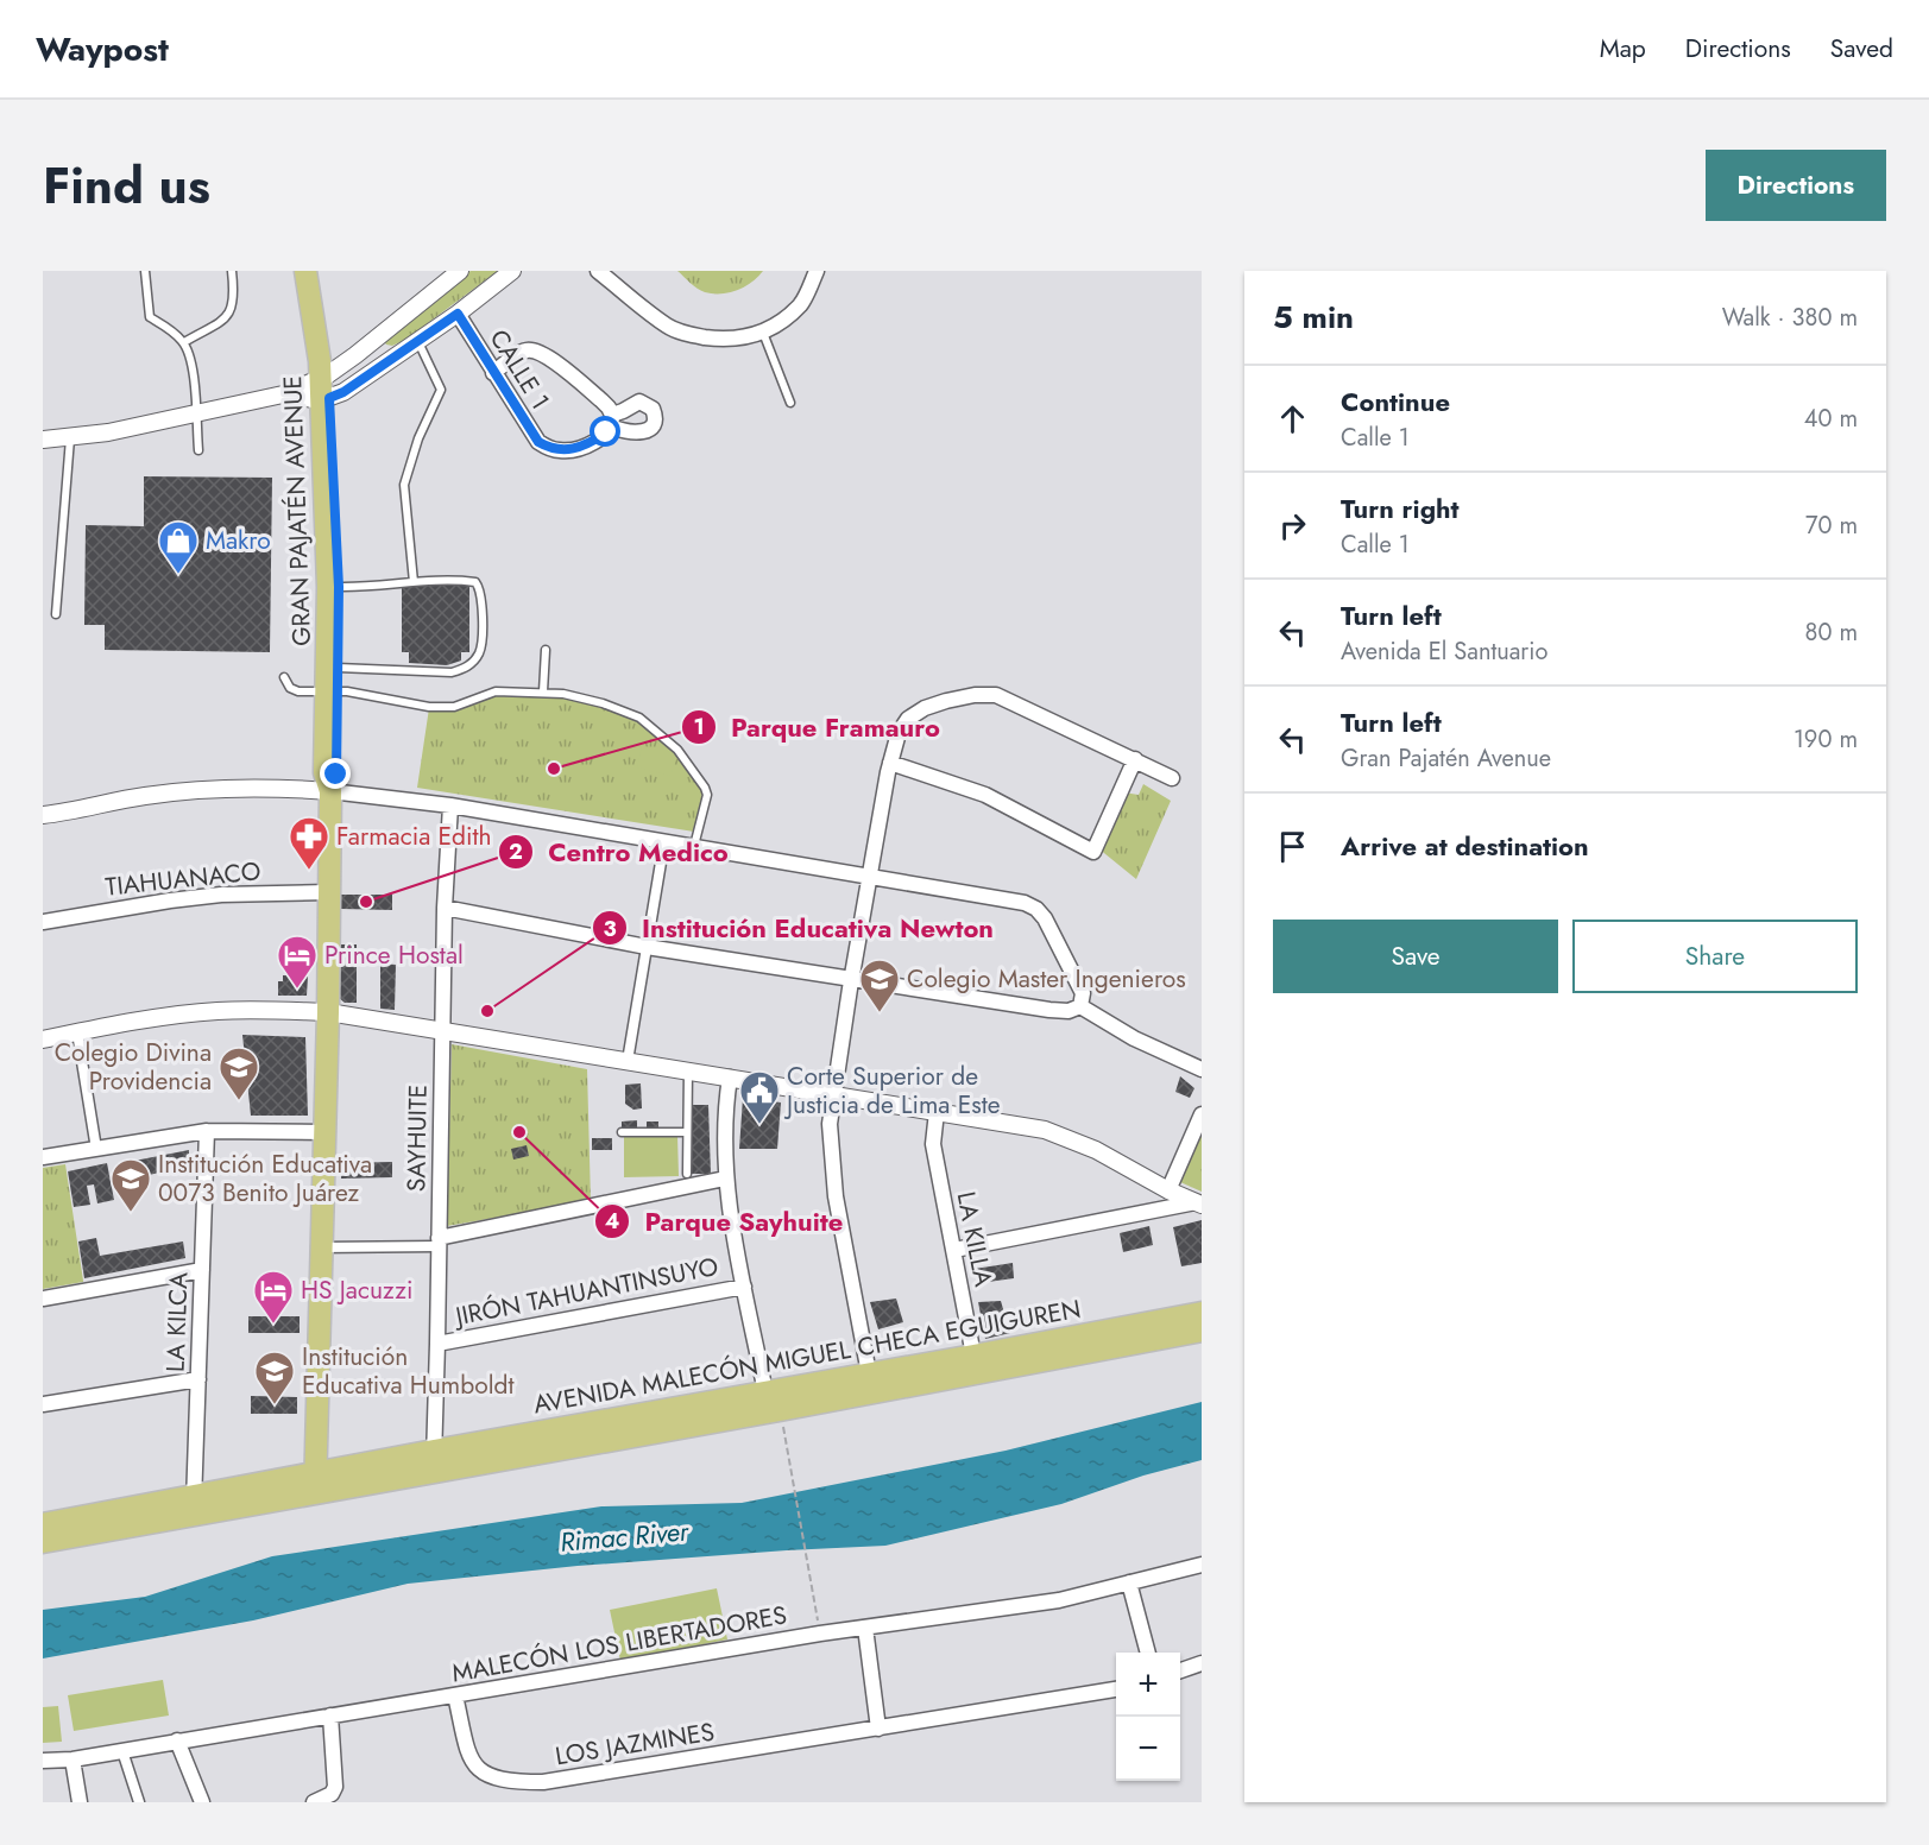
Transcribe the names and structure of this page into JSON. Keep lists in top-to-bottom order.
{
  "streets": {
    "main road": ["GRAN PAJATÉN AVENUE", "AVENIDA MALECÓN MIGUEL CHECA EGUIGUREN"],
    "street": [
      "CALLE 1",
      "TIAHUANACO",
      "SAYHUITE",
      "LA KILLA",
      "JIRÓN TAHUANTINSUYO",
      "LA KILCA",
      "MALECÓN LOS LIBERTADORES",
      "LOS JAZMINES"
    ]
  },
  "crossings": [
    ["GRAN PAJATÉN AVENUE", "TIAHUANACO"],
    ["GRAN PAJATÉN AVENUE", "AVENIDA MALECÓN MIGUEL CHECA EGUIGUREN"],
    ["SAYHUITE", "JIRÓN TAHUANTINSUYO"],
    ["SAYHUITE", "AVENIDA MALECÓN MIGUEL CHECA EGUIGUREN"],
    ["LA KILLA", "AVENIDA MALECÓN MIGUEL CHECA EGUIGUREN"],
    ["LA KILCA", "AVENIDA MALECÓN MIGUEL CHECA EGUIGUREN"],
    ["MALECÓN LOS LIBERTADORES", "LOS JAZMINES"]
  ],
  "water": ["Rimac River"],
  "places": {
    "shop": ["Makro"],
    "other": [
      "Parque Framauro",
      "Centro Medico",
      "Institución Educativa Newton",
      "Parque Sayhuite"
    ],
    "pharmacy": ["Farmacia Edith"],
    "hotel": ["Prince Hostal", "HS Jacuzzi"],
    "school or university": [
      "Colegio Master Ingenieros",
      "Colegio Divina Providencia",
      "Institución Educativa 0073 Benito Juárez",
      "Institución Educativa Humboldt"
    ],
    "public building": ["Corte Superior de Justicia de Lima Este"]
  },
  "page": {
    "header": "Waypost",
    "nav": ["Map", "Directions", "Saved"],
    "title": "Find us",
    "buttons": [
      "Directions",
      ["Save", "Share"]
    ],
    "heading": ["5 min", "Walk · 380 m"],
    "list": [
      ["Continue", "Calle 1", "40 m"],
      ["Turn right", "Calle 1", "70 m"],
      ["Turn left", "Avenida El Santuario", "80 m"],
      ["Turn left", "Gran Pajatén Avenue", "190 m"],
      "Arrive at destination"
    ],
    "map_buttons": ["+", "−"]
  }
}
